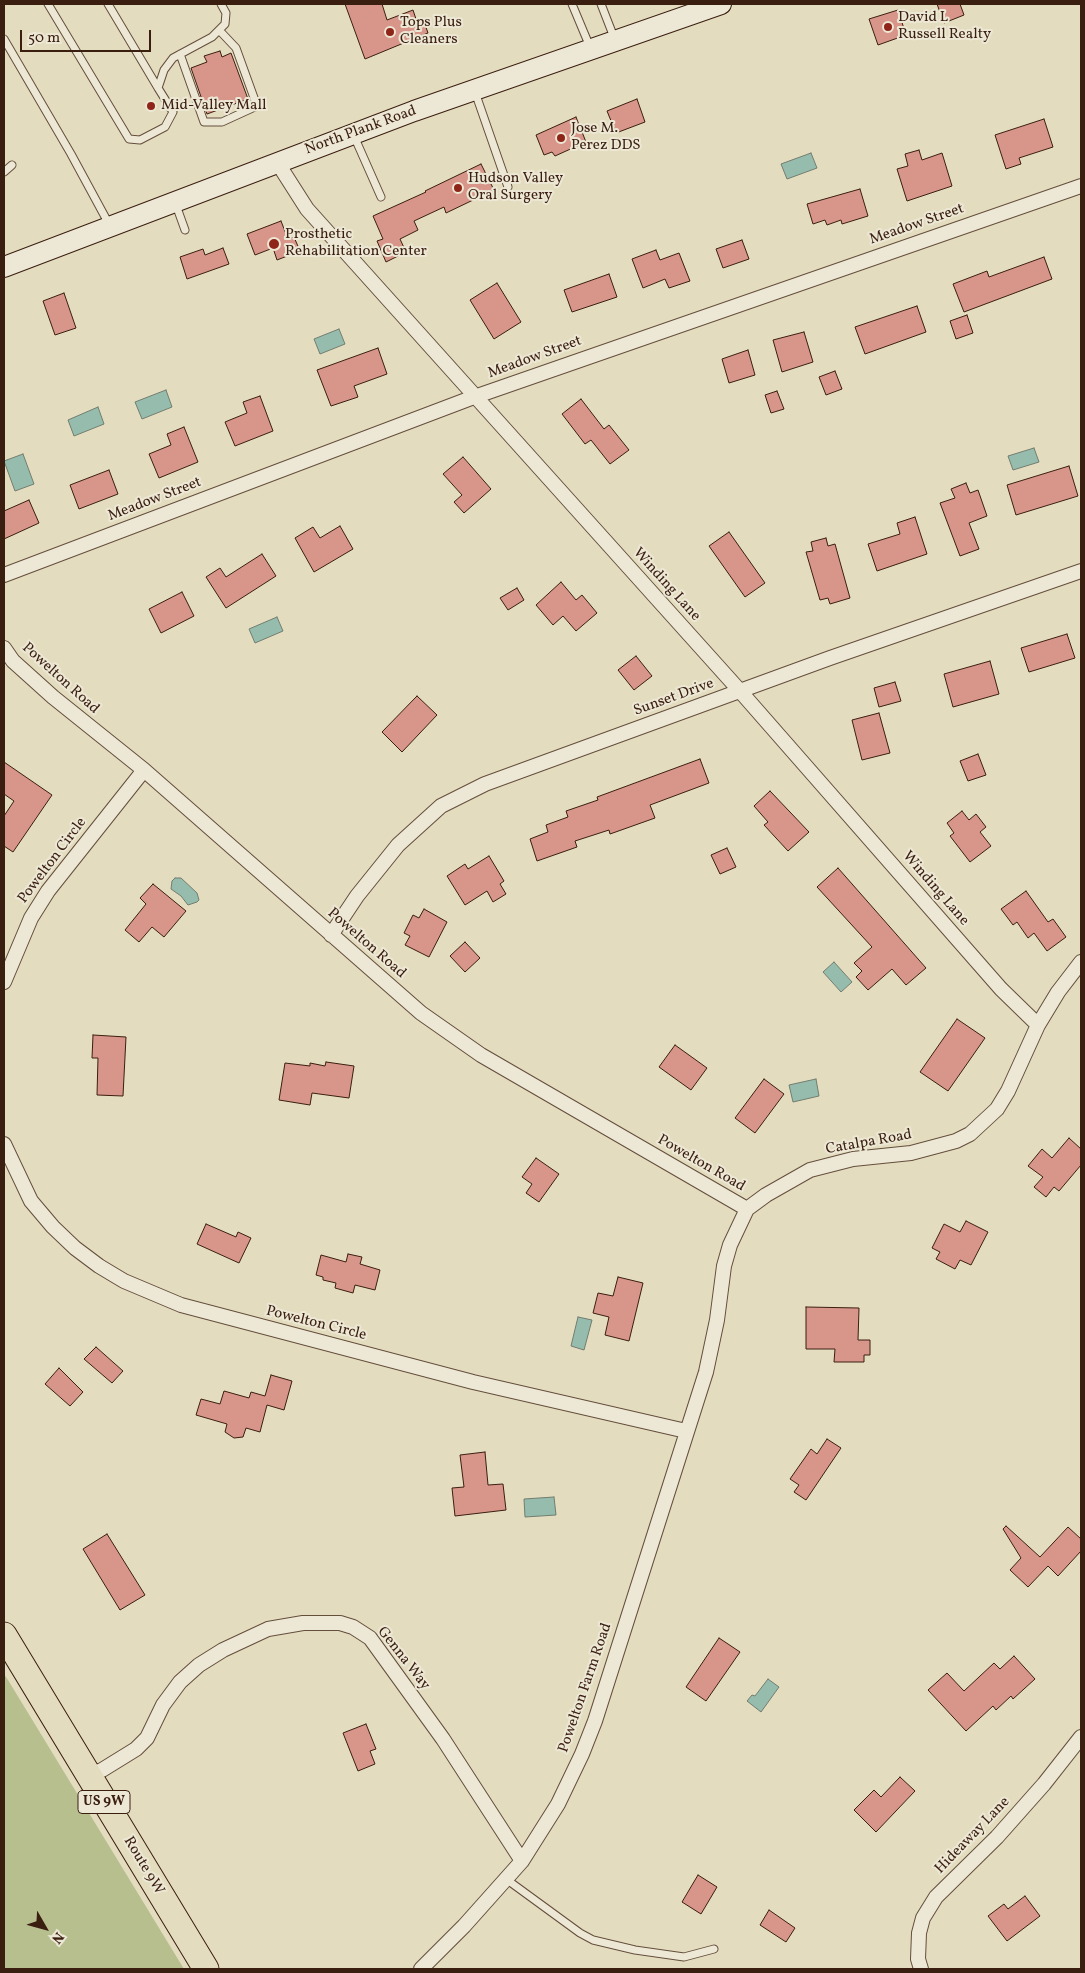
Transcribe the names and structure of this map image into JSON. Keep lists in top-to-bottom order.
{
  "streets": {
    "highway": ["US 9W", "Route 9W"],
    "main road": ["North Plank Road"],
    "street": [
      "Meadow Street",
      "Winding Lane",
      "Powelton Road",
      "Sunset Drive",
      "Powelton Circle",
      "Catalpa Road",
      "Genna Way",
      "Powelton Farm Road",
      "Hideaway Lane"
    ]
  },
  "crossings": [
    ["North Plank Road", "Winding Lane"],
    ["Meadow Street", "Winding Lane"],
    ["Winding Lane", "Sunset Drive"],
    ["Winding Lane", "Catalpa Road"],
    ["Powelton Road", "Sunset Drive"],
    ["Powelton Road", "Powelton Circle"],
    ["Powelton Road", "Catalpa Road"],
    ["Powelton Circle", "Catalpa Road"],
    ["Powelton Circle", "Powelton Farm Road"],
    ["Catalpa Road", "Powelton Farm Road"],
    ["Genna Way", "Powelton Farm Road"],
    ["Genna Way", "Route 9W"]
  ],
  "places": [
    "David L Russell Realty",
    "Tops Plus Cleaners",
    "Mid-Valley Mall",
    "Jose M. Perez DDS",
    "Hudson Valley Oral Surgery",
    "Prosthetic Rehabilitation Center"
  ],
  "scale_bar": "50 m",
  "north": "bottom right"
}
